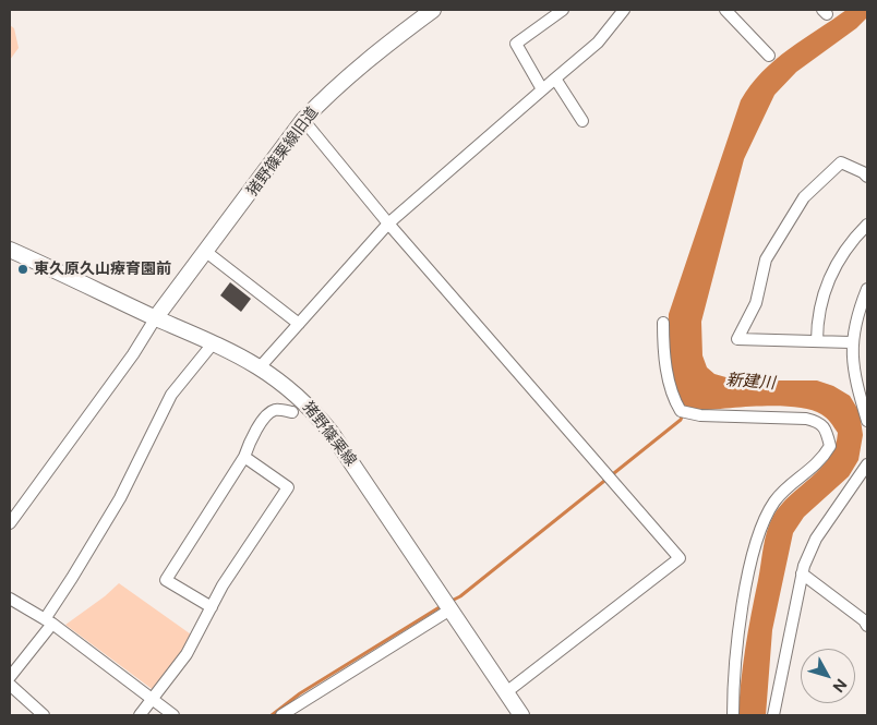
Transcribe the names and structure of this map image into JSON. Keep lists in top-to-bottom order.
{
  "streets": {
    "main road": ["猪野篠栗線旧道", "猪野篠栗線"]
  },
  "crossings": [
    ["猪野篠栗線旧道", "猪野篠栗線"]
  ],
  "water": ["新建川"],
  "places": ["東久原久山療育園前"],
  "north": "bottom right"
}
